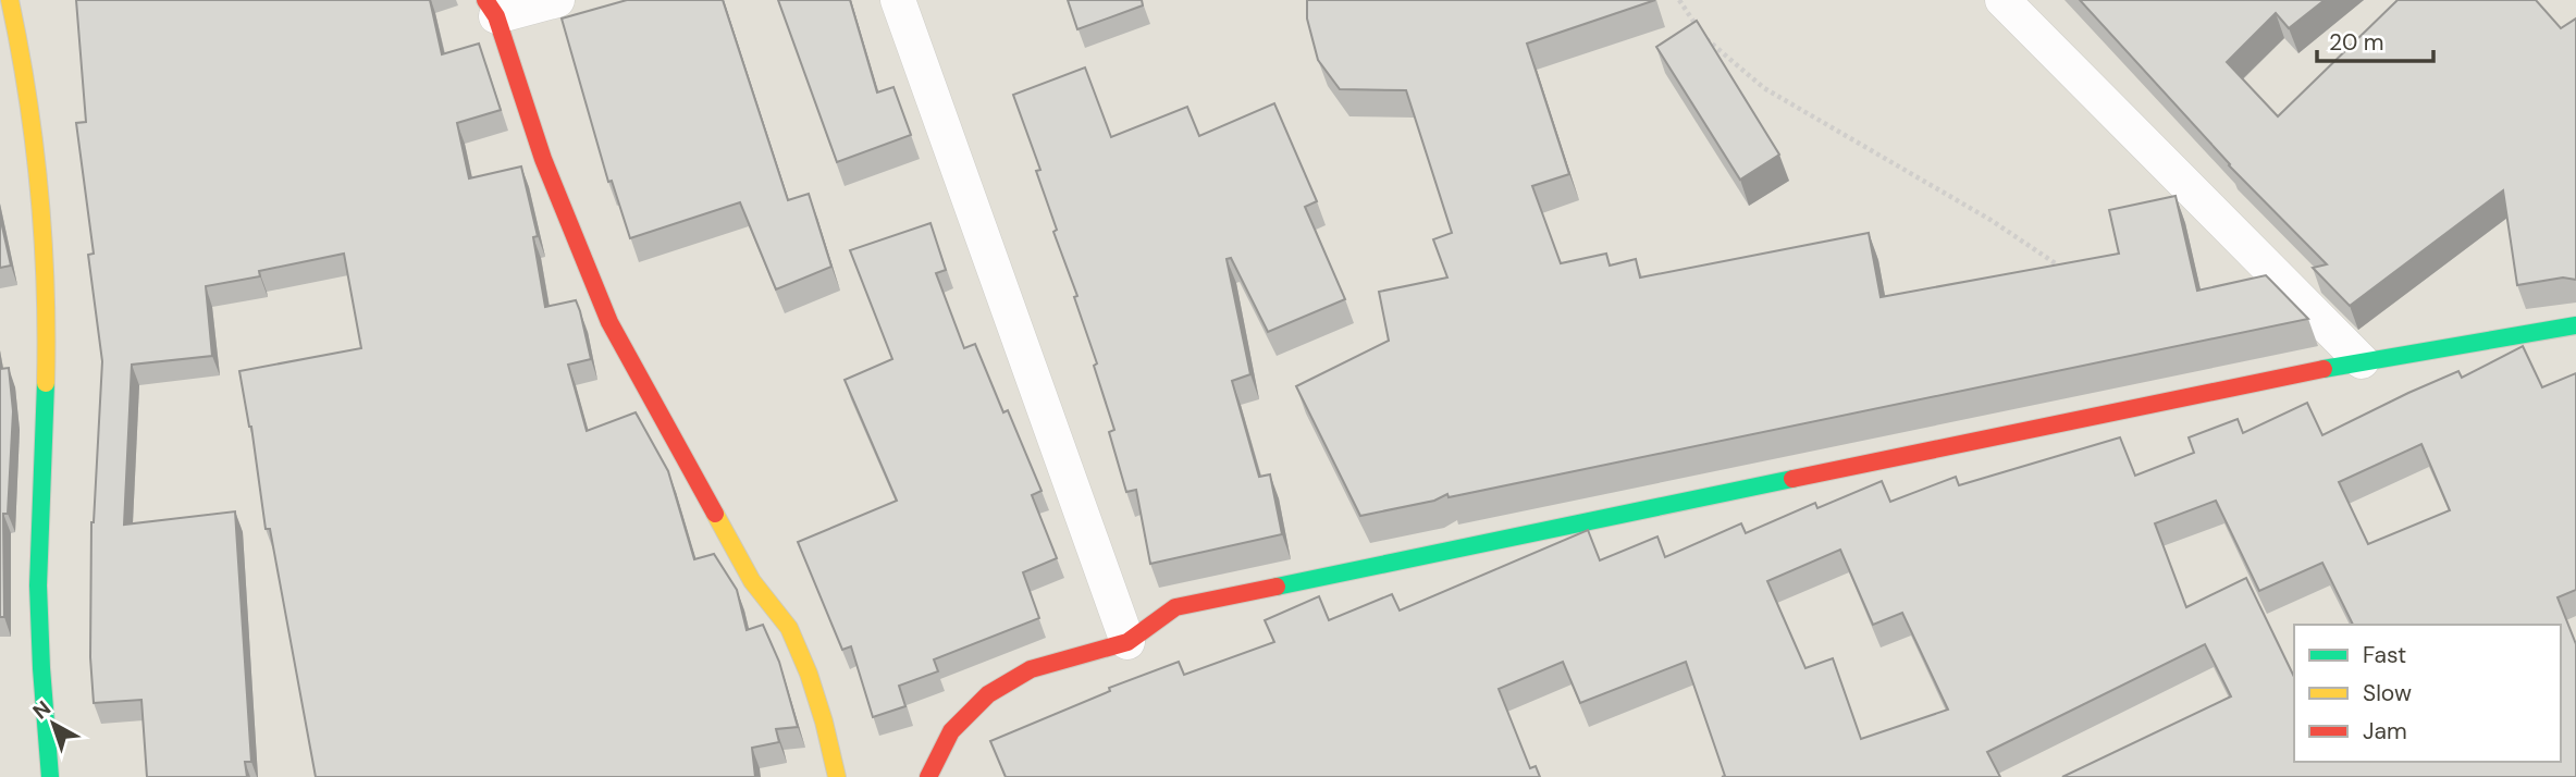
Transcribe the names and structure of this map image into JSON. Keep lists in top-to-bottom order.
{
  "legend": ["Fast", "Slow", "Jam"],
  "scale_bar": "20 m",
  "north": "top left"
}
